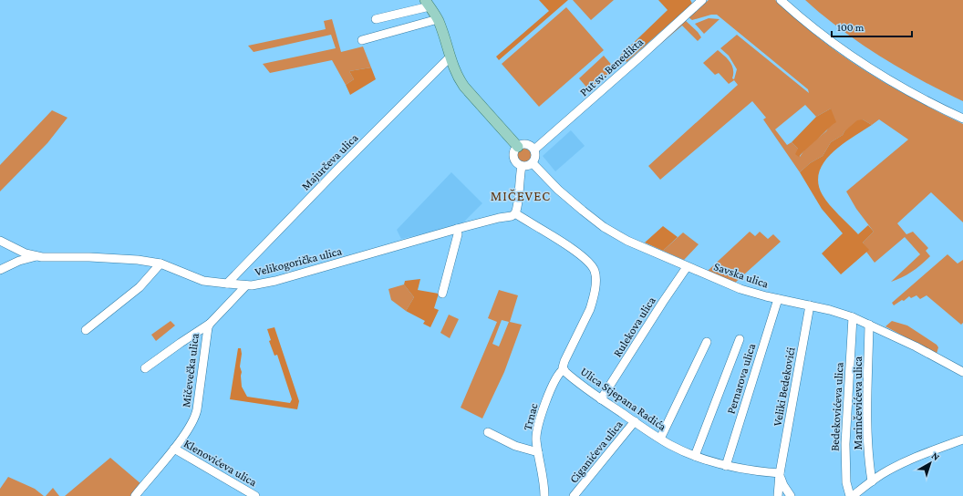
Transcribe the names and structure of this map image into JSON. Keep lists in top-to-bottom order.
{
  "streets": {
    "street": [
      "Put sv. Benedikta",
      "Majurčeva ulica",
      "Velikogorička ulica",
      "Savska ulica",
      "Rulekova ulica",
      "Mičevečka ulica",
      "Pernarova ulica",
      "Veliki Bedekovići",
      "Ulica Stjepana Radića",
      "Marinčevićeva ulica",
      "Bedekovićeva ulica",
      "Trnac",
      "Ciganićeva ulica",
      "Klenovićeva ulica"
    ]
  },
  "crossings": [
    ["Put sv. Benedikta", "Savska ulica"],
    ["Majurčeva ulica", "Velikogorička ulica"],
    ["Velikogorička ulica", "Mičevečka ulica"],
    ["Velikogorička ulica", "Ulica Stjepana Radića"],
    ["Savska ulica", "Rulekova ulica"],
    ["Savska ulica", "Pernarova ulica"],
    ["Savska ulica", "Veliki Bedekovići"],
    ["Savska ulica", "Marinčevićeva ulica"],
    ["Savska ulica", "Bedekovićeva ulica"],
    ["Rulekova ulica", "Ulica Stjepana Radića"],
    ["Mičevečka ulica", "Klenovićeva ulica"],
    ["Pernarova ulica", "Ulica Stjepana Radića"],
    ["Veliki Bedekovići", "Ulica Stjepana Radića"],
    ["Ulica Stjepana Radića", "Trnac"],
    ["Ulica Stjepana Radića", "Ciganićeva ulica"]
  ],
  "districts": ["MIČEVEC"],
  "scale_bar": "100 m",
  "north": "top right"
}
